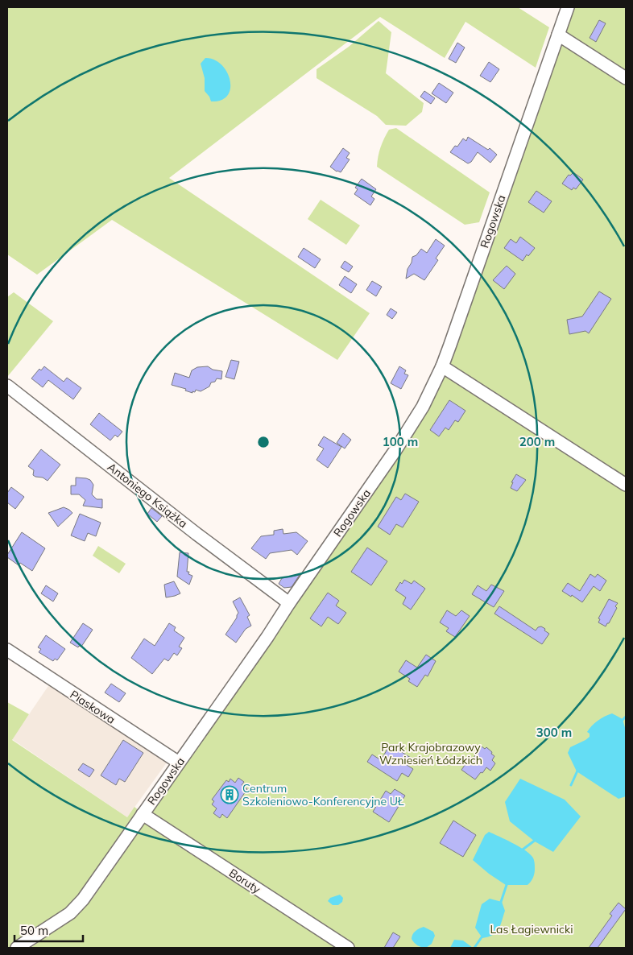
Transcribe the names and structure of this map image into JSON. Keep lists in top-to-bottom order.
{
  "streets": {
    "street": [
      "Rogowska",
      "Antoniego Książka",
      "Piaskowa",
      "Boruty"
    ]
  },
  "crossings": [
    ["Rogowska", "Antoniego Książka"],
    ["Rogowska", "Piaskowa"],
    ["Rogowska", "Boruty"]
  ],
  "parks": ["Park Krajobrazowy Wzniesień Łódzkich", "Las Łagiewnicki"],
  "places": {
    "building": ["Centrum Szkoleniowo-Konferencyjne UŁ"]
  },
  "scale_bar": "50 m",
  "rings": ["100 m", "200 m", "300 m"]
}
